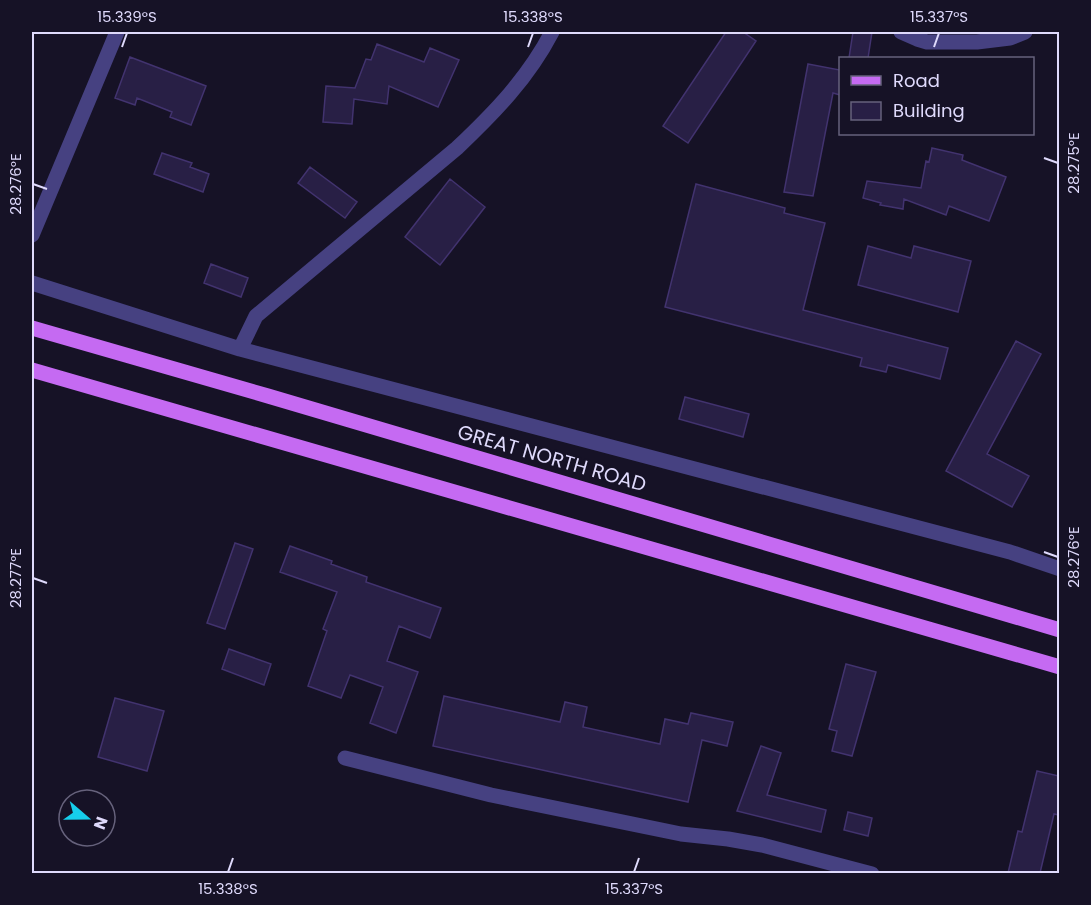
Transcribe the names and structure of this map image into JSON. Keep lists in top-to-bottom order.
{
  "streets": {
    "main road": ["GREAT NORTH ROAD"]
  },
  "legend": ["Road", "Building"],
  "north": "right",
  "coordinates": [
    "15.339°S",
    "15.338°S",
    "15.337°S",
    "28.275°E",
    "28.276°E",
    "28.277°E"
  ]
}
